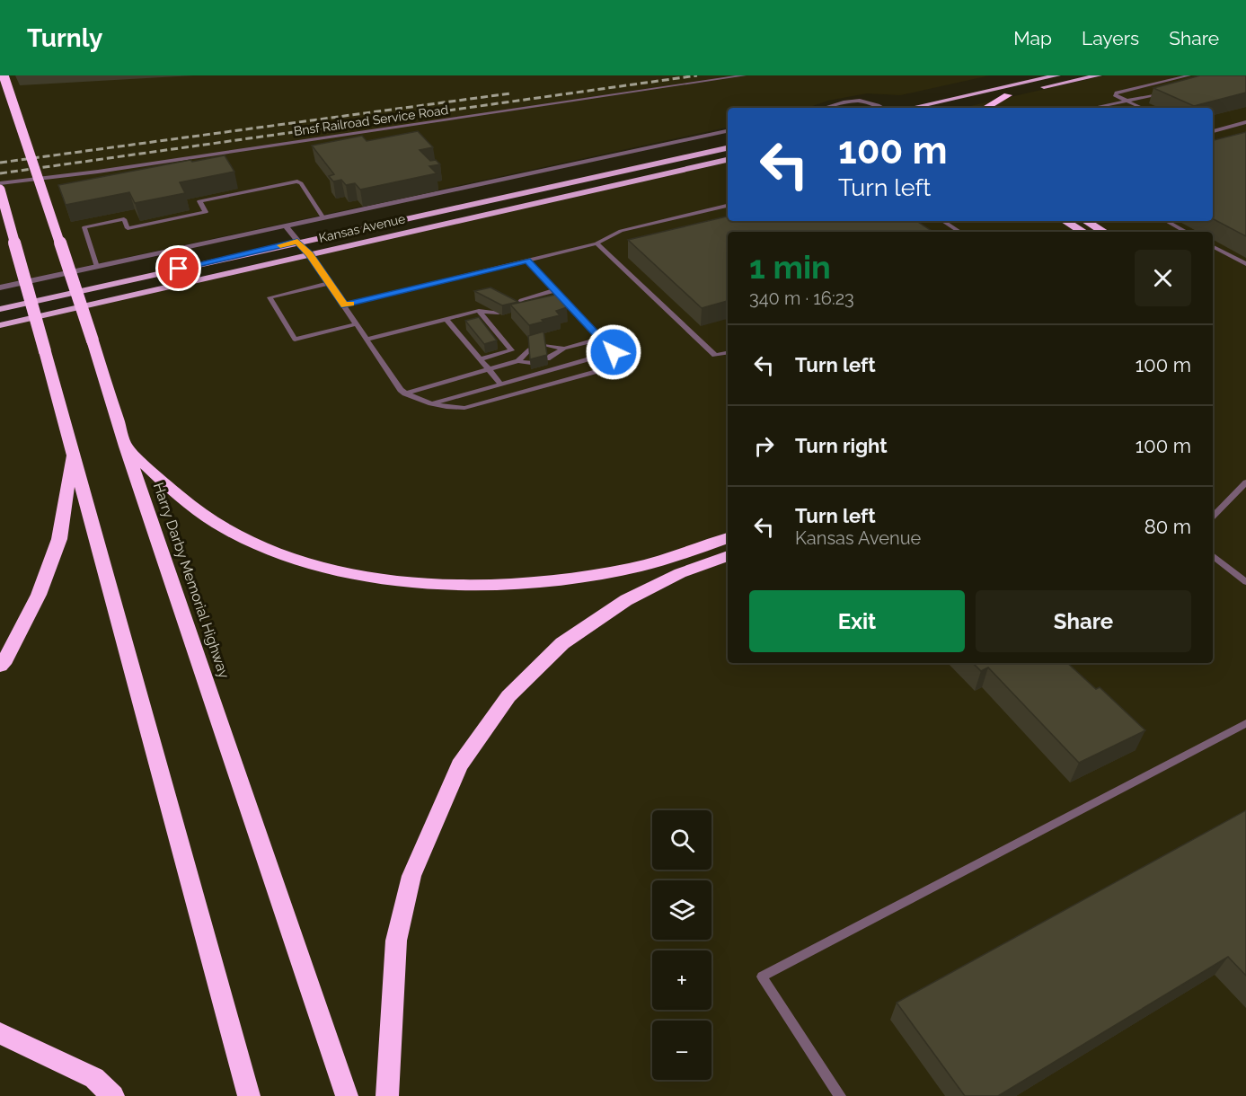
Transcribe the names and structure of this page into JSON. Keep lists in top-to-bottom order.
{
  "streets": {
    "highway": ["Harry Darby Memorial Highway"],
    "main road": ["Kansas Avenue"],
    "lane": ["Bnsf Railroad Service Road"]
  },
  "page": {
    "header": "Turnly",
    "nav": ["Map", "Layers", "Share"],
    "turn": ["100 m", "Turn left"],
    "heading": ["1 min", "340 m · 16:23"],
    "list": [
      {
        "name": "Turn left",
        "value": "100 m"
      },
      {
        "name": "Turn right",
        "value": "100 m"
      },
      {
        "name": "Turn left",
        "note": "Kansas Avenue",
        "value": "80 m"
      }
    ],
    "buttons": ["Exit", "Share"],
    "map_buttons": ["+", "−"]
  }
}
